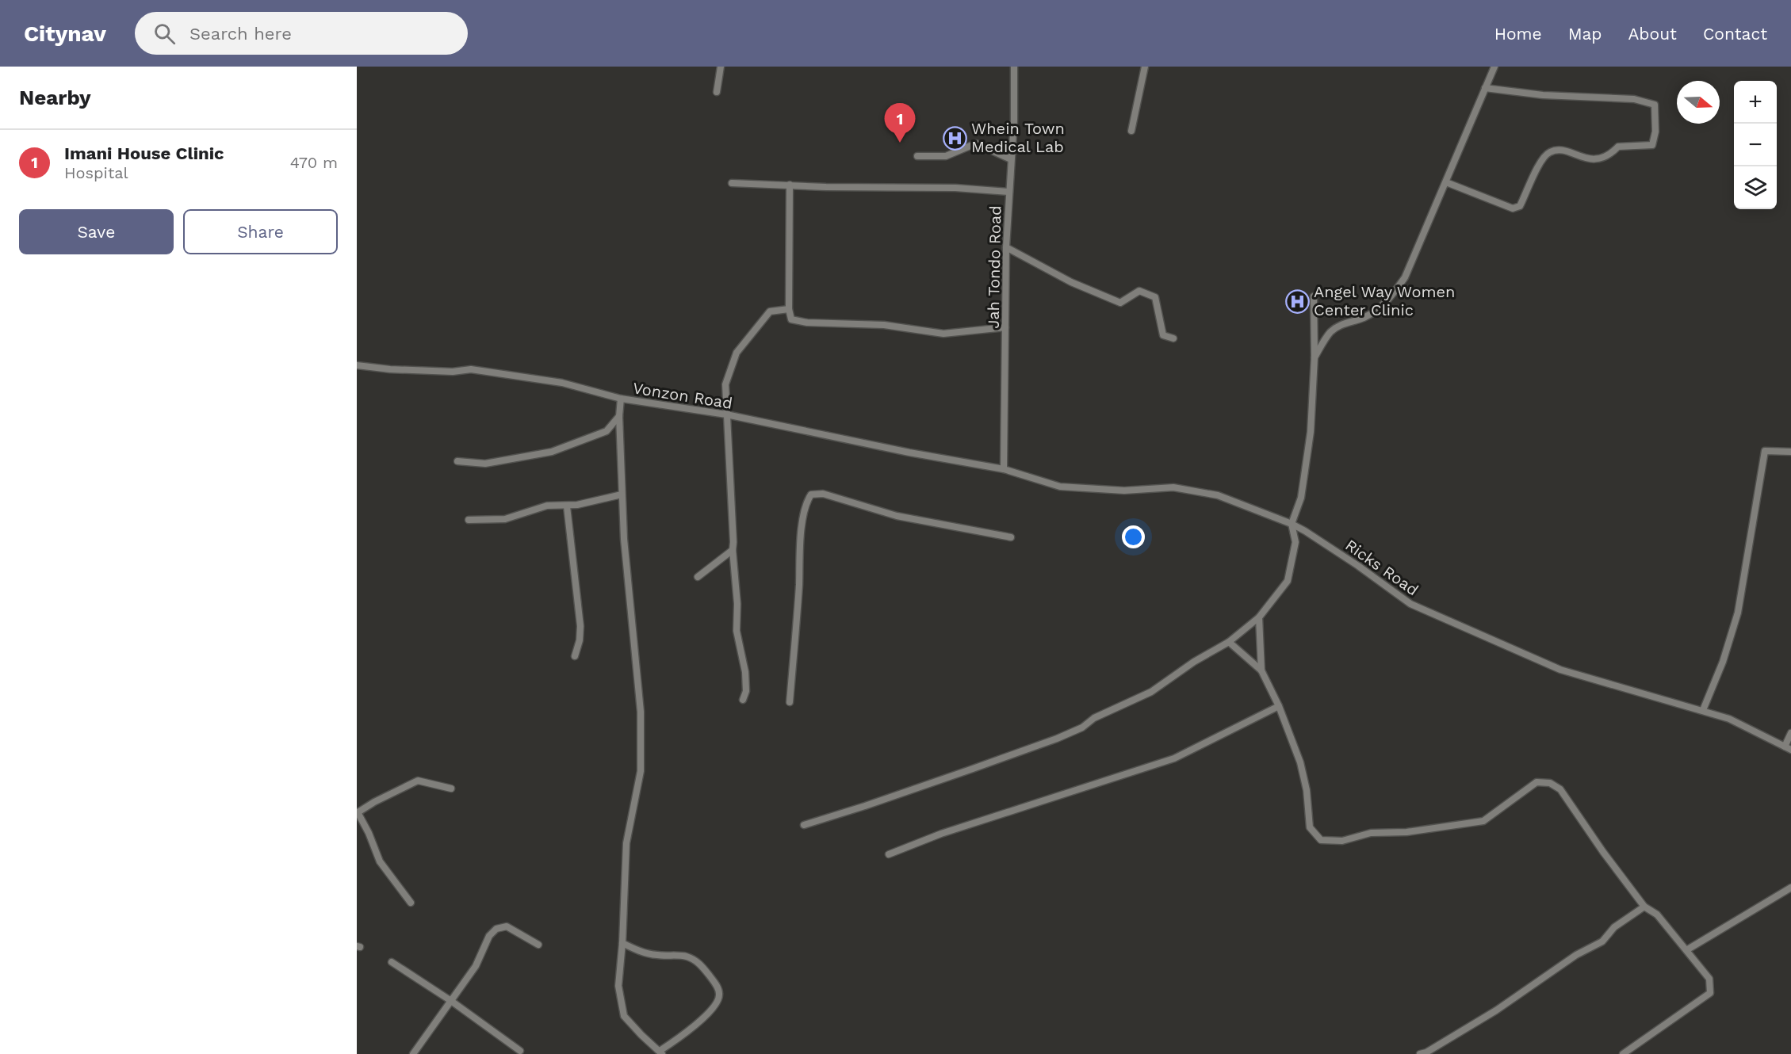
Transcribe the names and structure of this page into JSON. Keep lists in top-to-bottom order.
{
  "streets": {
    "street": ["Jah Tondo Road", "Vonzon Road", "Ricks Road"]
  },
  "crossings": [
    ["Jah Tondo Road", "Vonzon Road"],
    ["Jah Tondo Road", "Ricks Road"],
    ["Vonzon Road", "Ricks Road"]
  ],
  "places": {
    "hospital": ["Whein Town Medical Lab", "Angel Way Women Center Clinic"]
  },
  "north": "right",
  "page": {
    "header": "Citynav",
    "search": "Search here",
    "nav": [
      "Home",
      "Map",
      "About",
      "Contact"
    ],
    "heading": "Nearby",
    "map_buttons": ["+", "−"],
    "pins": "1",
    "list": [
      {
        "mark": "1",
        "name": "Imani House Clinic",
        "note": "Hospital",
        "value": "470 m"
      }
    ],
    "buttons": ["Save", "Share"]
  }
}
